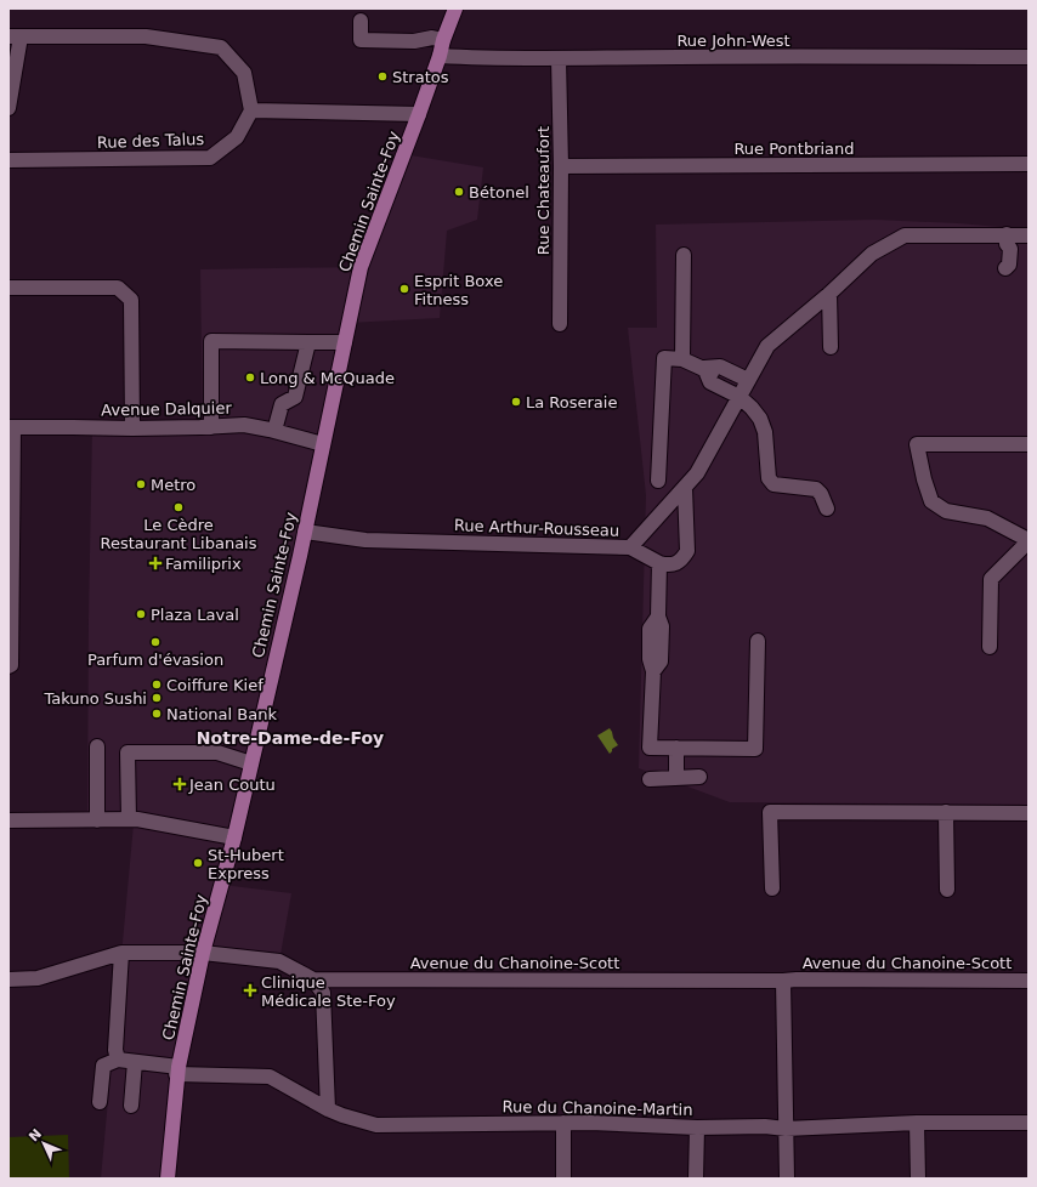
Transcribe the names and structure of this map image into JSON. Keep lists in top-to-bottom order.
{
  "streets": {
    "main road": ["Chemin Sainte-Foy"],
    "street": [
      "Rue John-West",
      "Rue des Talus",
      "Rue Pontbriand",
      "Rue Chateaufort",
      "Avenue Dalquier",
      "Rue Arthur-Rousseau",
      "Avenue du Chanoine-Scott",
      "Rue du Chanoine-Martin"
    ]
  },
  "crossings": [
    ["Rue John-West", "Rue Chateaufort"],
    ["Rue John-West", "Chemin Sainte-Foy"],
    ["Rue Pontbriand", "Rue Chateaufort"],
    ["Chemin Sainte-Foy", "Avenue Dalquier"],
    ["Chemin Sainte-Foy", "Rue Arthur-Rousseau"],
    ["Chemin Sainte-Foy", "Avenue du Chanoine-Scott"],
    ["Chemin Sainte-Foy", "Rue du Chanoine-Martin"]
  ],
  "districts": ["Notre-Dame-de-Foy"],
  "places": {
    "other": [
      "Stratos",
      "Bétonel",
      "Esprit Boxe Fitness",
      "Long & McQuade",
      "La Roseraie",
      "Metro",
      "Le Cèdre Restaurant Libanais",
      "Plaza Laval",
      "Parfum d'évasion",
      "Coiffure Kief",
      "Takuno Sushi",
      "National Bank",
      "St-Hubert Express"
    ],
    "health": ["Familiprix", "Jean Coutu", "Clinique Médicale Ste-Foy"]
  },
  "north": "top left"
}
